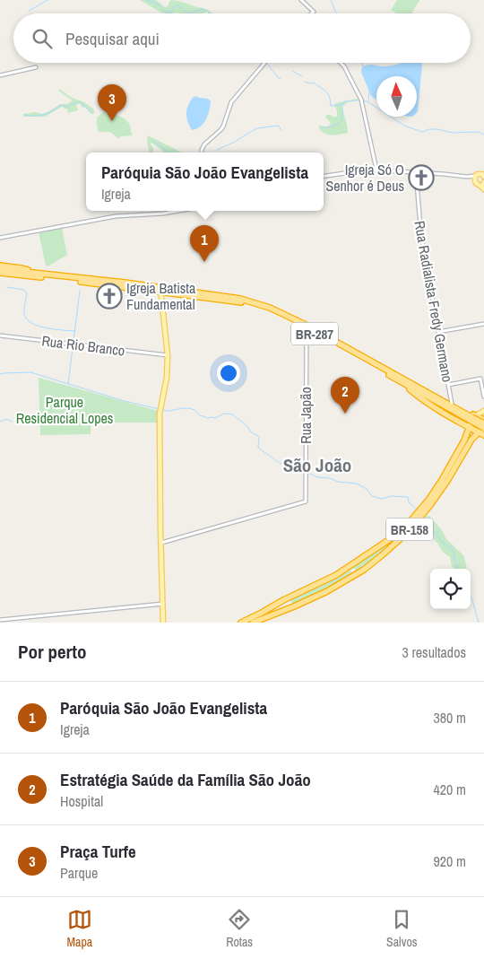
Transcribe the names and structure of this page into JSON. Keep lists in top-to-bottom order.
{
  "streets": {
    "highway": ["BR-287", "BR-158"],
    "street": ["Rua Radialista Fredy Germano", "Rua Rio Branco", "Rua Japão"]
  },
  "crossings": [
    ["Rua Radialista Fredy Germano", "BR-287"],
    ["BR-287", "Rua Japão"],
    ["BR-287", "BR-158"]
  ],
  "districts": ["São João"],
  "parks": ["Parque Residencial Lopes"],
  "places": {
    "church": ["Igreja Só O Senhor é Deus", "Igreja Batista Fundamental"]
  },
  "north": "top",
  "page": {
    "search": "Pesquisar aqui",
    "pins": ["3", "1", "2"],
    "popup": ["Paróquia São João Evangelista", "Igreja"],
    "heading": ["Por perto", "3 resultados"],
    "list": [
      {
        "mark": "1",
        "name": "Paróquia São João Evangelista",
        "note": "Igreja",
        "value": "380 m"
      },
      {
        "mark": "2",
        "name": "Estratégia Saúde da Família São João",
        "note": "Hospital",
        "value": "420 m"
      },
      {
        "mark": "3",
        "name": "Praça Turfe",
        "note": "Parque",
        "value": "920 m"
      }
    ],
    "nav": ["Mapa", "Rotas", "Salvos"]
  }
}
